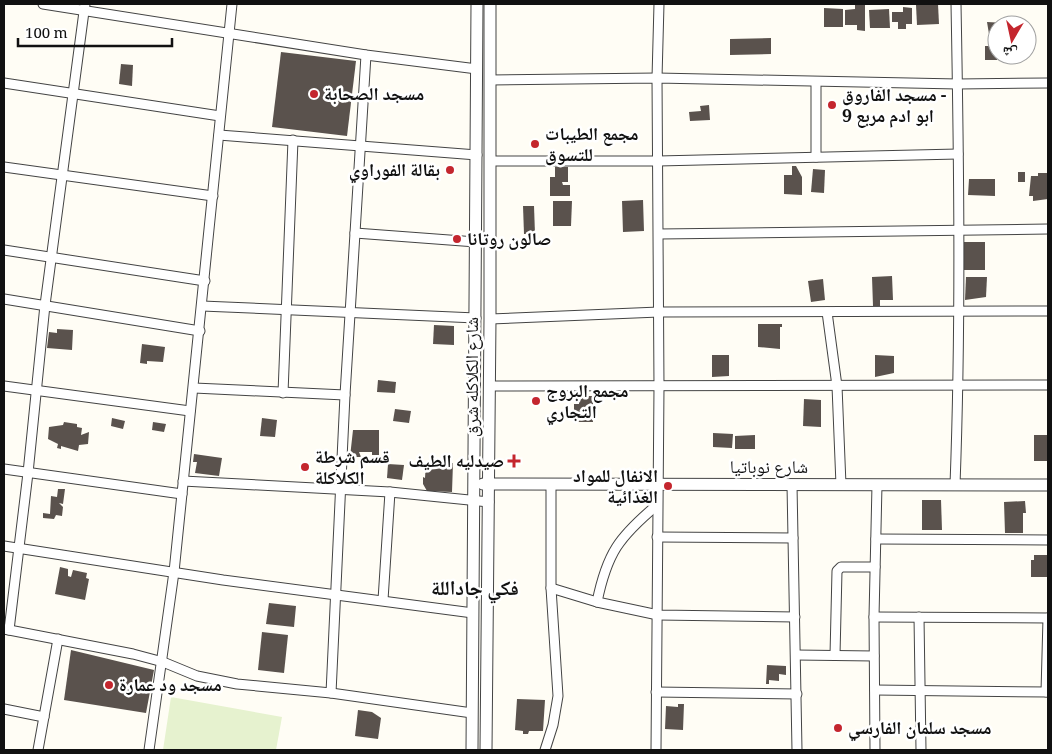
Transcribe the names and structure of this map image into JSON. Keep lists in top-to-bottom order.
{
  "streets": {
    "street": ["شارع الكلاكله شرق", "شارع نوباتيا"]
  },
  "crossings": [
    ["شارع الكلاكله شرق", "شارع نوباتيا"]
  ],
  "districts": ["فكي جاداللة"],
  "places": {
    "other": [
      "مسجد الصحابة",
      "مسجد الفاروق - ابو ادم مربع 9",
      "مجمع الطيبات للتسوق",
      "بقالة الفوراوي",
      "صالون روتانا",
      "مجمع البروج التجاري",
      "قسم شرطة الكلاكلة",
      "الانفال للمواد الغذائية",
      "مسجد ود عمارة",
      "مسجد سلمان الفارسي"
    ],
    "health": ["صيدليه الطيف"]
  },
  "scale_bar": "100 m",
  "north": "bottom"
}
